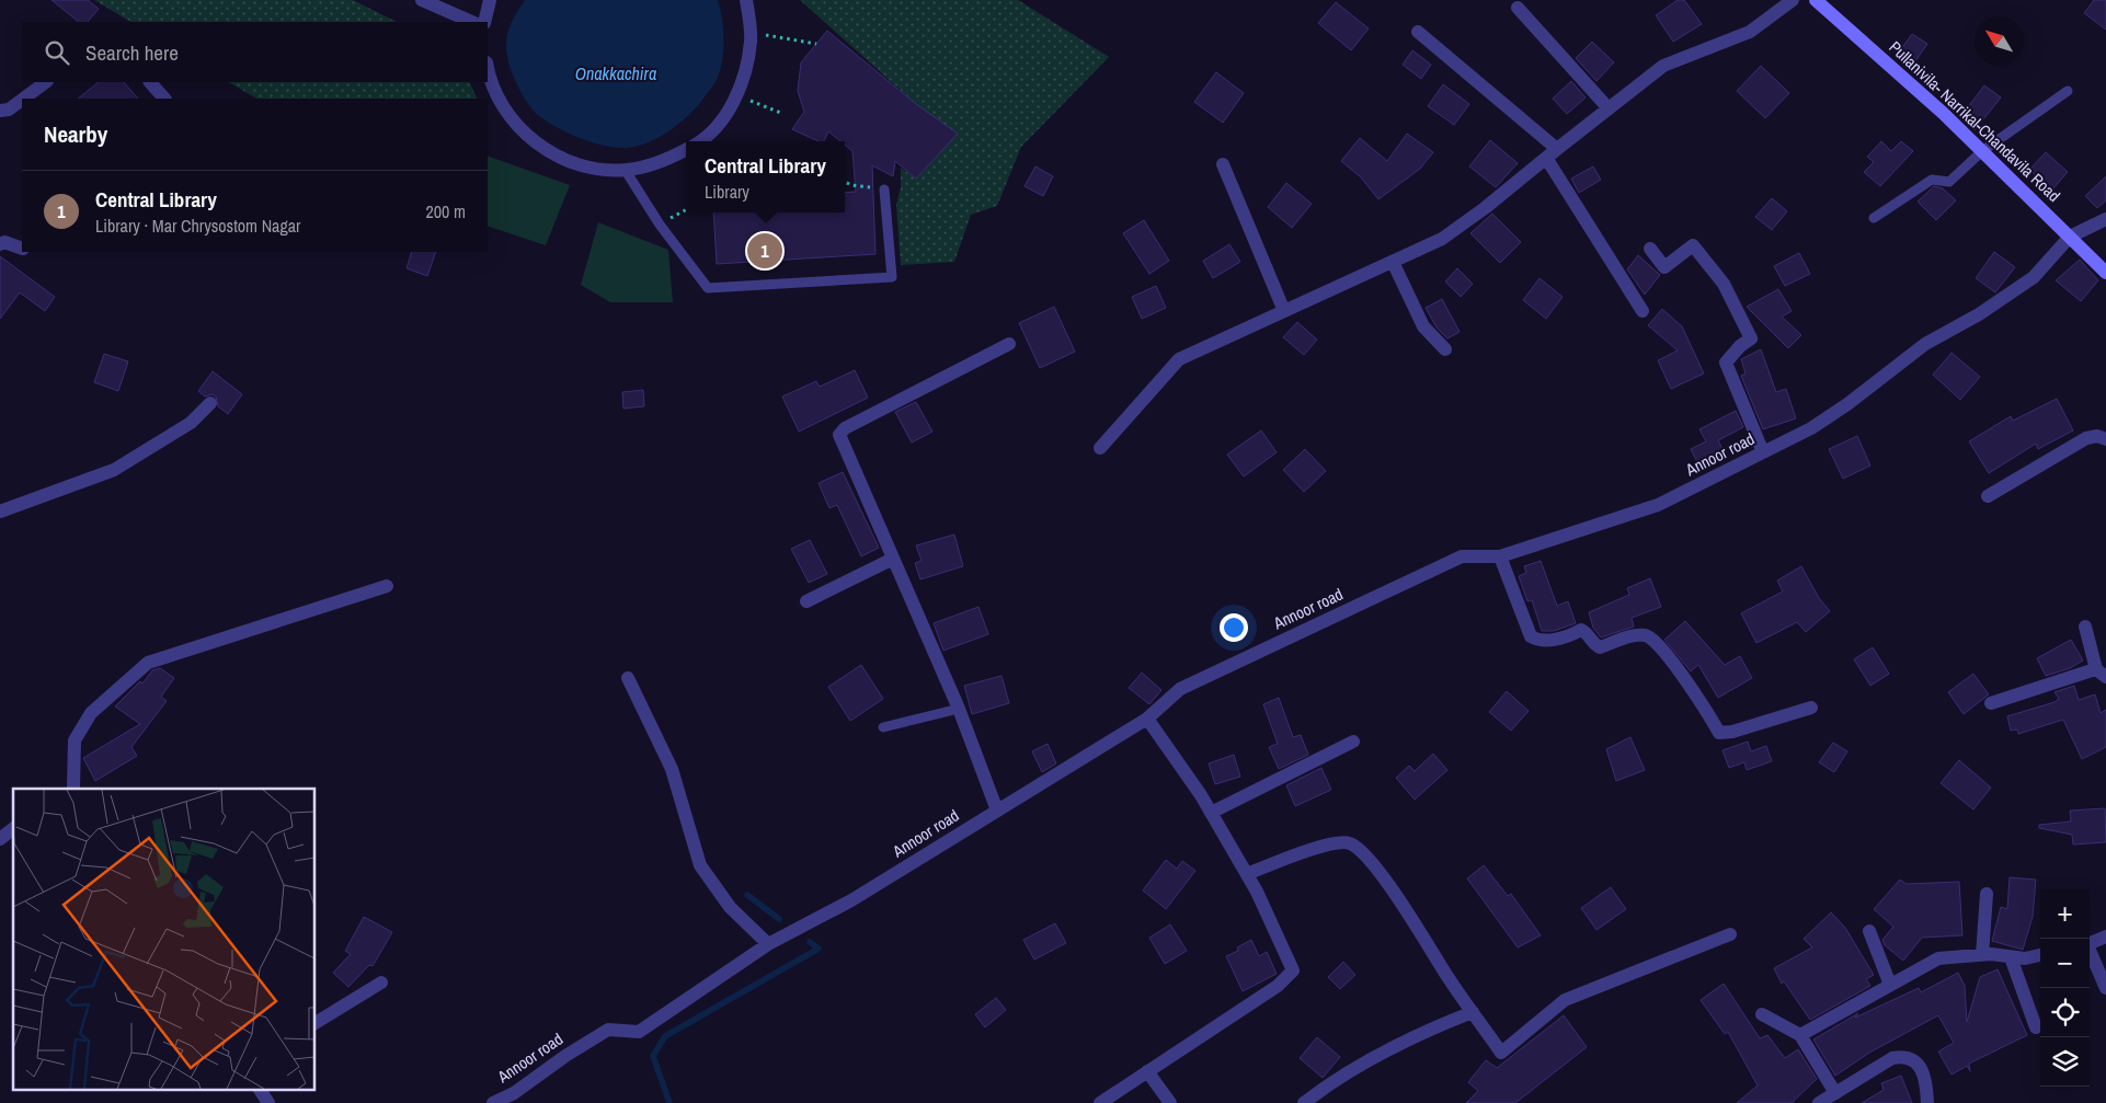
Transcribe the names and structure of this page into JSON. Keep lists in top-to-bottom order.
{
  "streets": {
    "street": ["Pullanivila- Narrikal-Chandavila Road", "Annoor road"]
  },
  "crossings": [
    ["Pullanivila- Narrikal-Chandavila Road", "Annoor road"]
  ],
  "water": ["Onakkachira"],
  "north": "top left",
  "page": {
    "search": "Search here",
    "heading": "Nearby",
    "popup": ["Central Library", "Library"],
    "list": [
      {
        "mark": "1",
        "name": "Central Library",
        "note": "Library · Mar Chrysostom Nagar",
        "value": "200 m"
      }
    ],
    "pins": "1",
    "map_buttons": ["+", "−"]
  }
}
